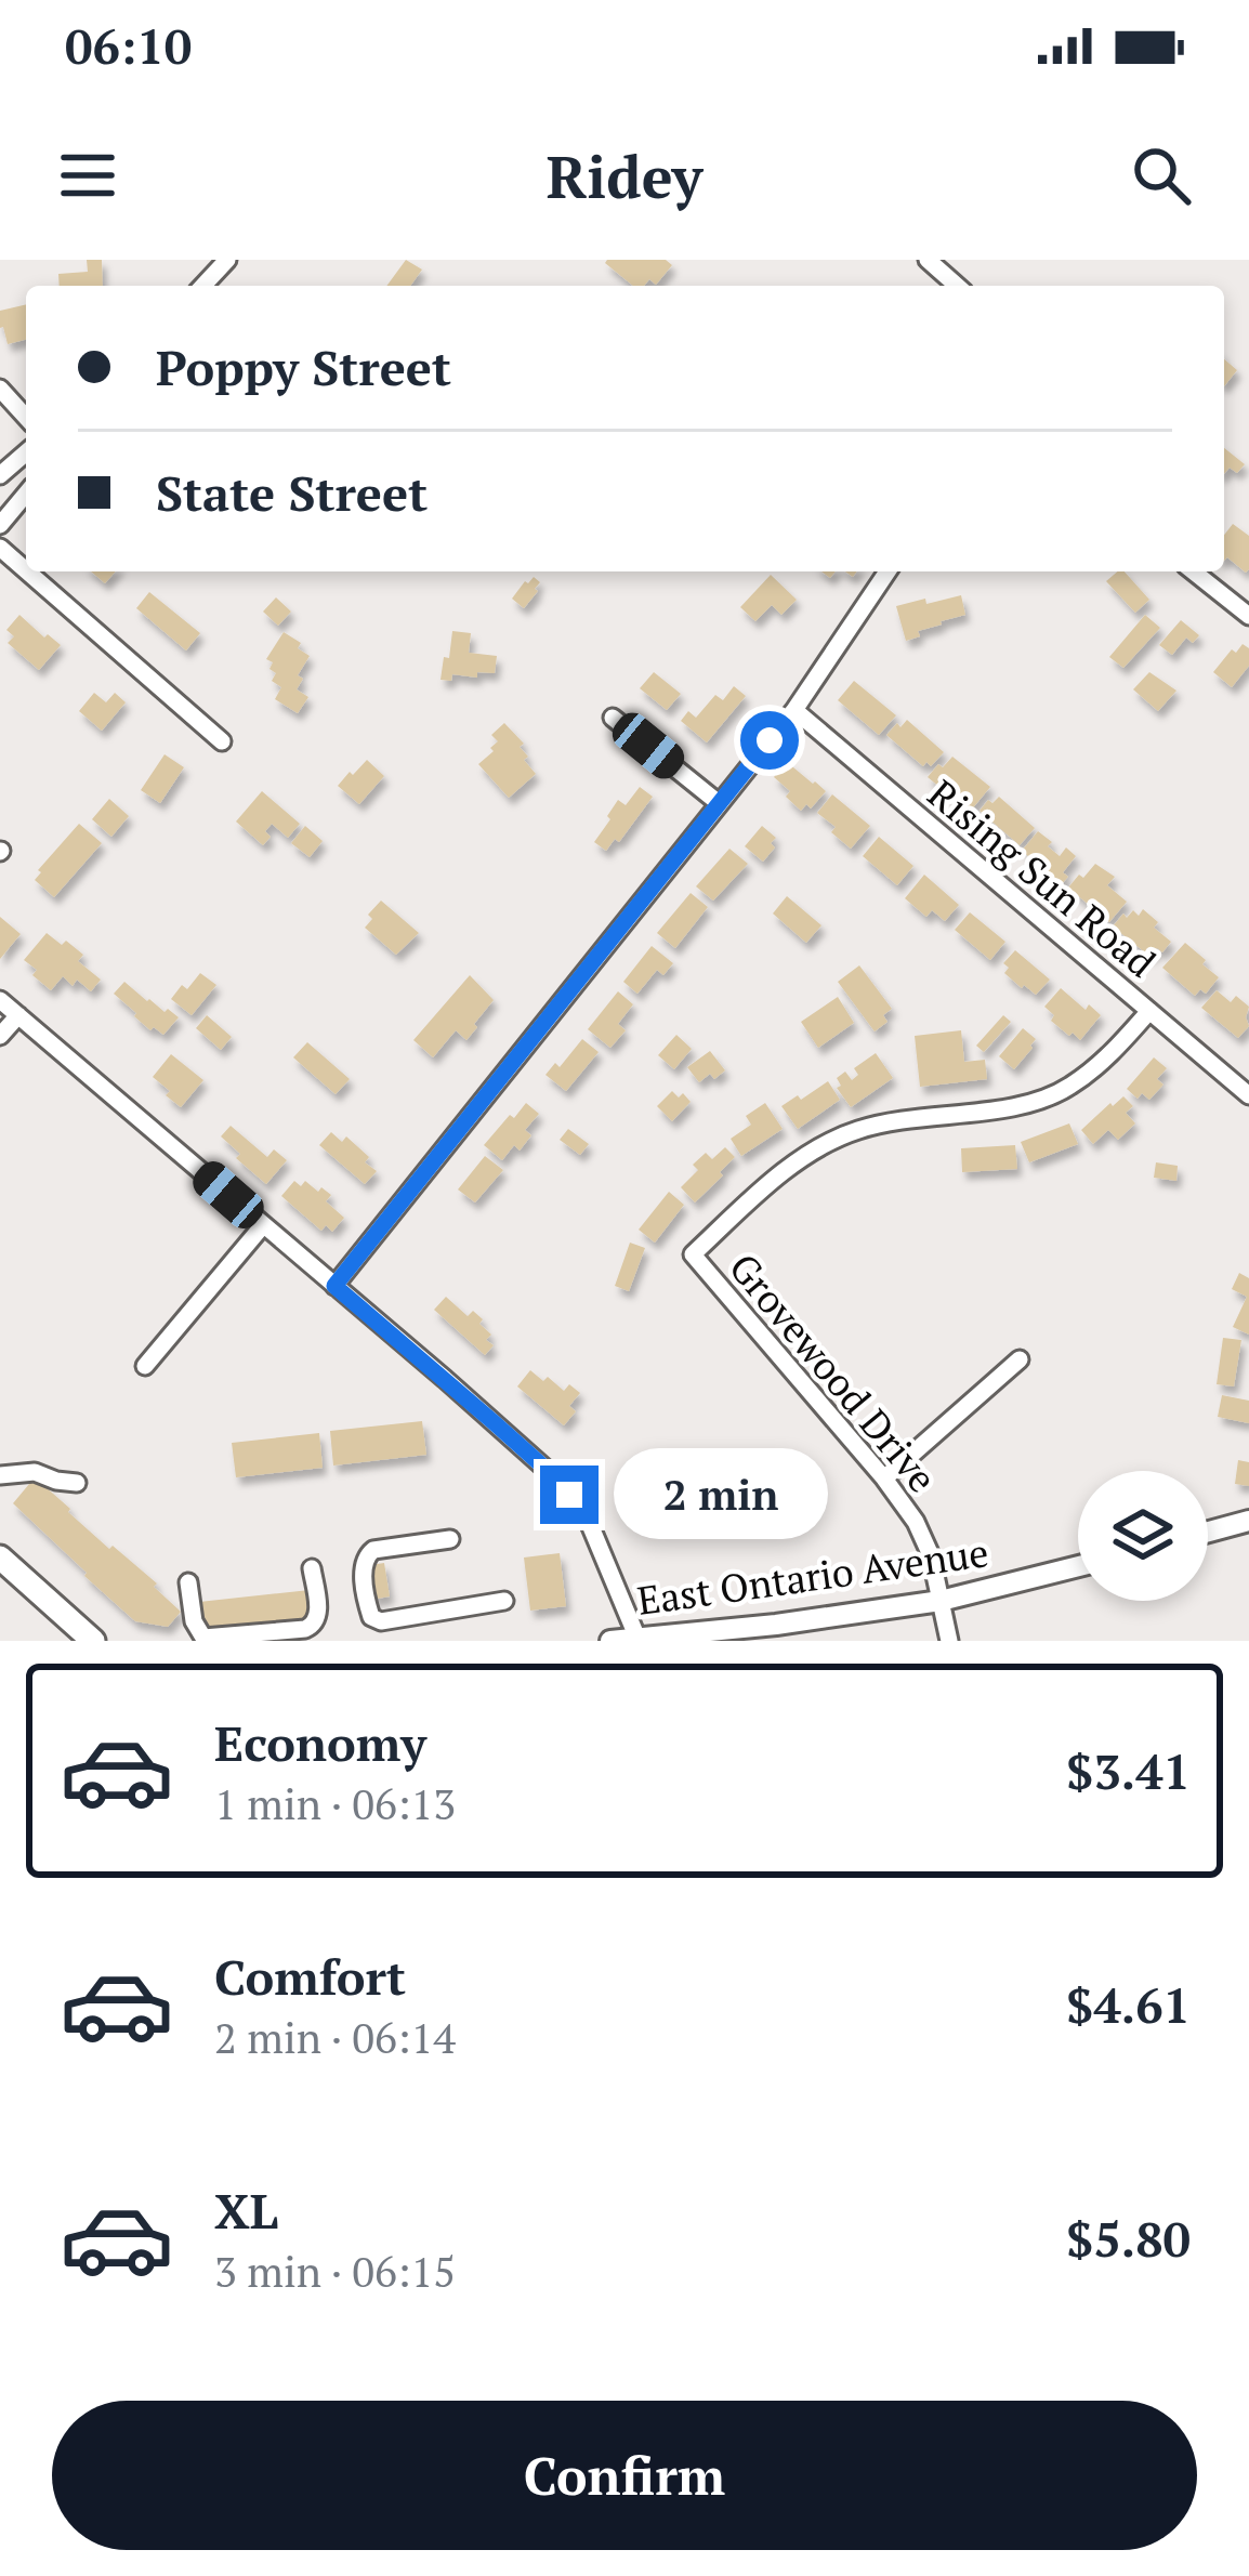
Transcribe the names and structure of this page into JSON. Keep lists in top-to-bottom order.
{
  "streets": {
    "main road": ["East Ontario Avenue"],
    "street": ["Rising Sun Road", "Grovewood Drive"]
  },
  "crossings": [
    ["Rising Sun Road", "Grovewood Drive"],
    ["Grovewood Drive", "East Ontario Avenue"]
  ],
  "page": {
    "status": "06:10",
    "header": "Ridey",
    "banner": ["Poppy Street", "State Street"],
    "bubble": "2 min",
    "list": [
      {
        "name": "Economy",
        "note": "1 min · 06:13",
        "value": "$3.41"
      },
      {
        "name": "Comfort",
        "note": "2 min · 06:14",
        "value": "$4.61"
      },
      {
        "name": "XL",
        "note": "3 min · 06:15",
        "value": "$5.80"
      }
    ],
    "buttons": "Confirm"
  }
}
